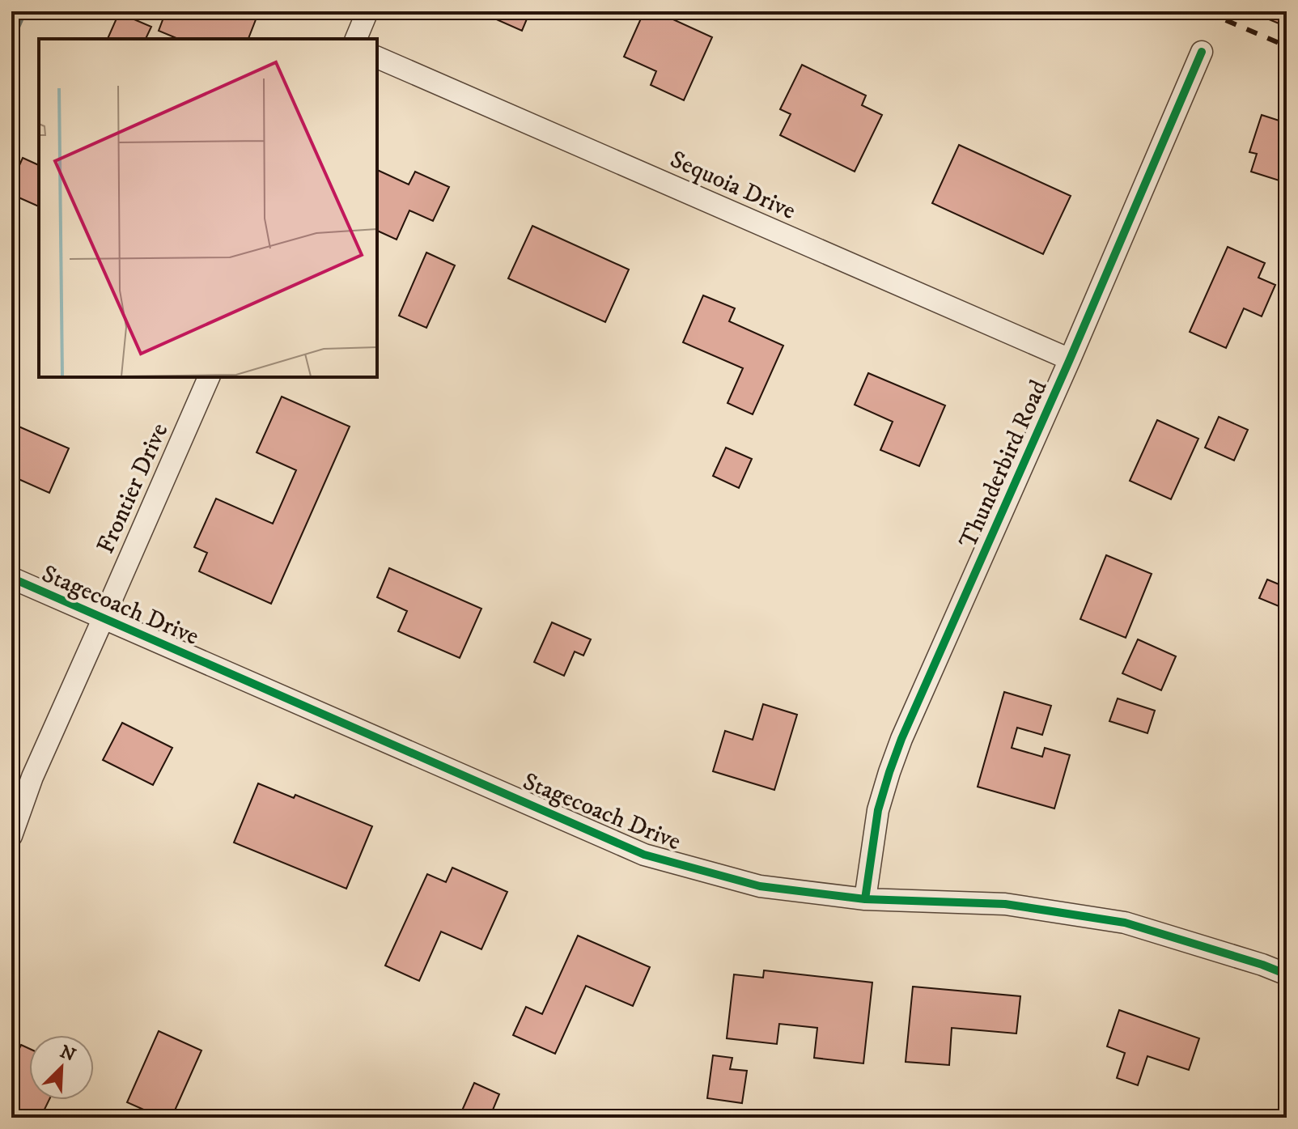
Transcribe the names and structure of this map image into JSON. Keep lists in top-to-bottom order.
{
  "streets": {
    "street": [
      "Sequoia Drive",
      "Thunderbird Road",
      "Frontier Drive",
      "Stagecoach Drive"
    ]
  },
  "crossings": [
    ["Sequoia Drive", "Thunderbird Road"],
    ["Thunderbird Road", "Stagecoach Drive"],
    ["Frontier Drive", "Stagecoach Drive"]
  ],
  "north": "top right"
}
